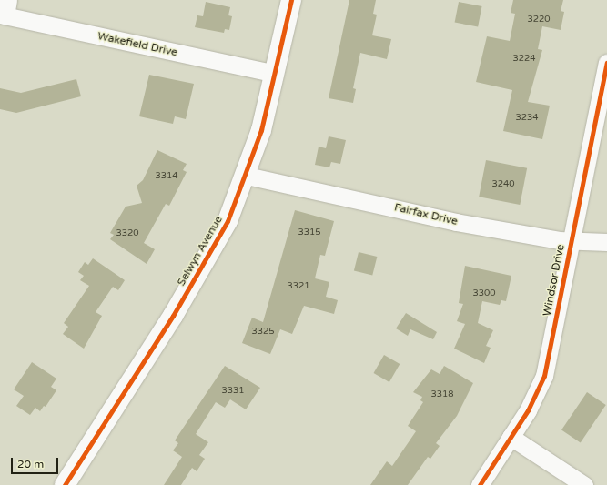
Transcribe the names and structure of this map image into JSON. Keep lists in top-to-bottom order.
{
  "streets": {
    "street": [
      "Wakefield Drive",
      "Fairfax Drive",
      "Selwyn Avenue",
      "Windsor Drive"
    ]
  },
  "crossings": [
    ["Wakefield Drive", "Selwyn Avenue"],
    ["Fairfax Drive", "Selwyn Avenue"],
    ["Fairfax Drive", "Windsor Drive"]
  ],
  "house_numbers": [
    "3220",
    "3224",
    "3234",
    "3314",
    "3240",
    "3315",
    "3320",
    "3321",
    "3300",
    "3325",
    "3331",
    "3318"
  ],
  "scale_bar": "20 m"
}
